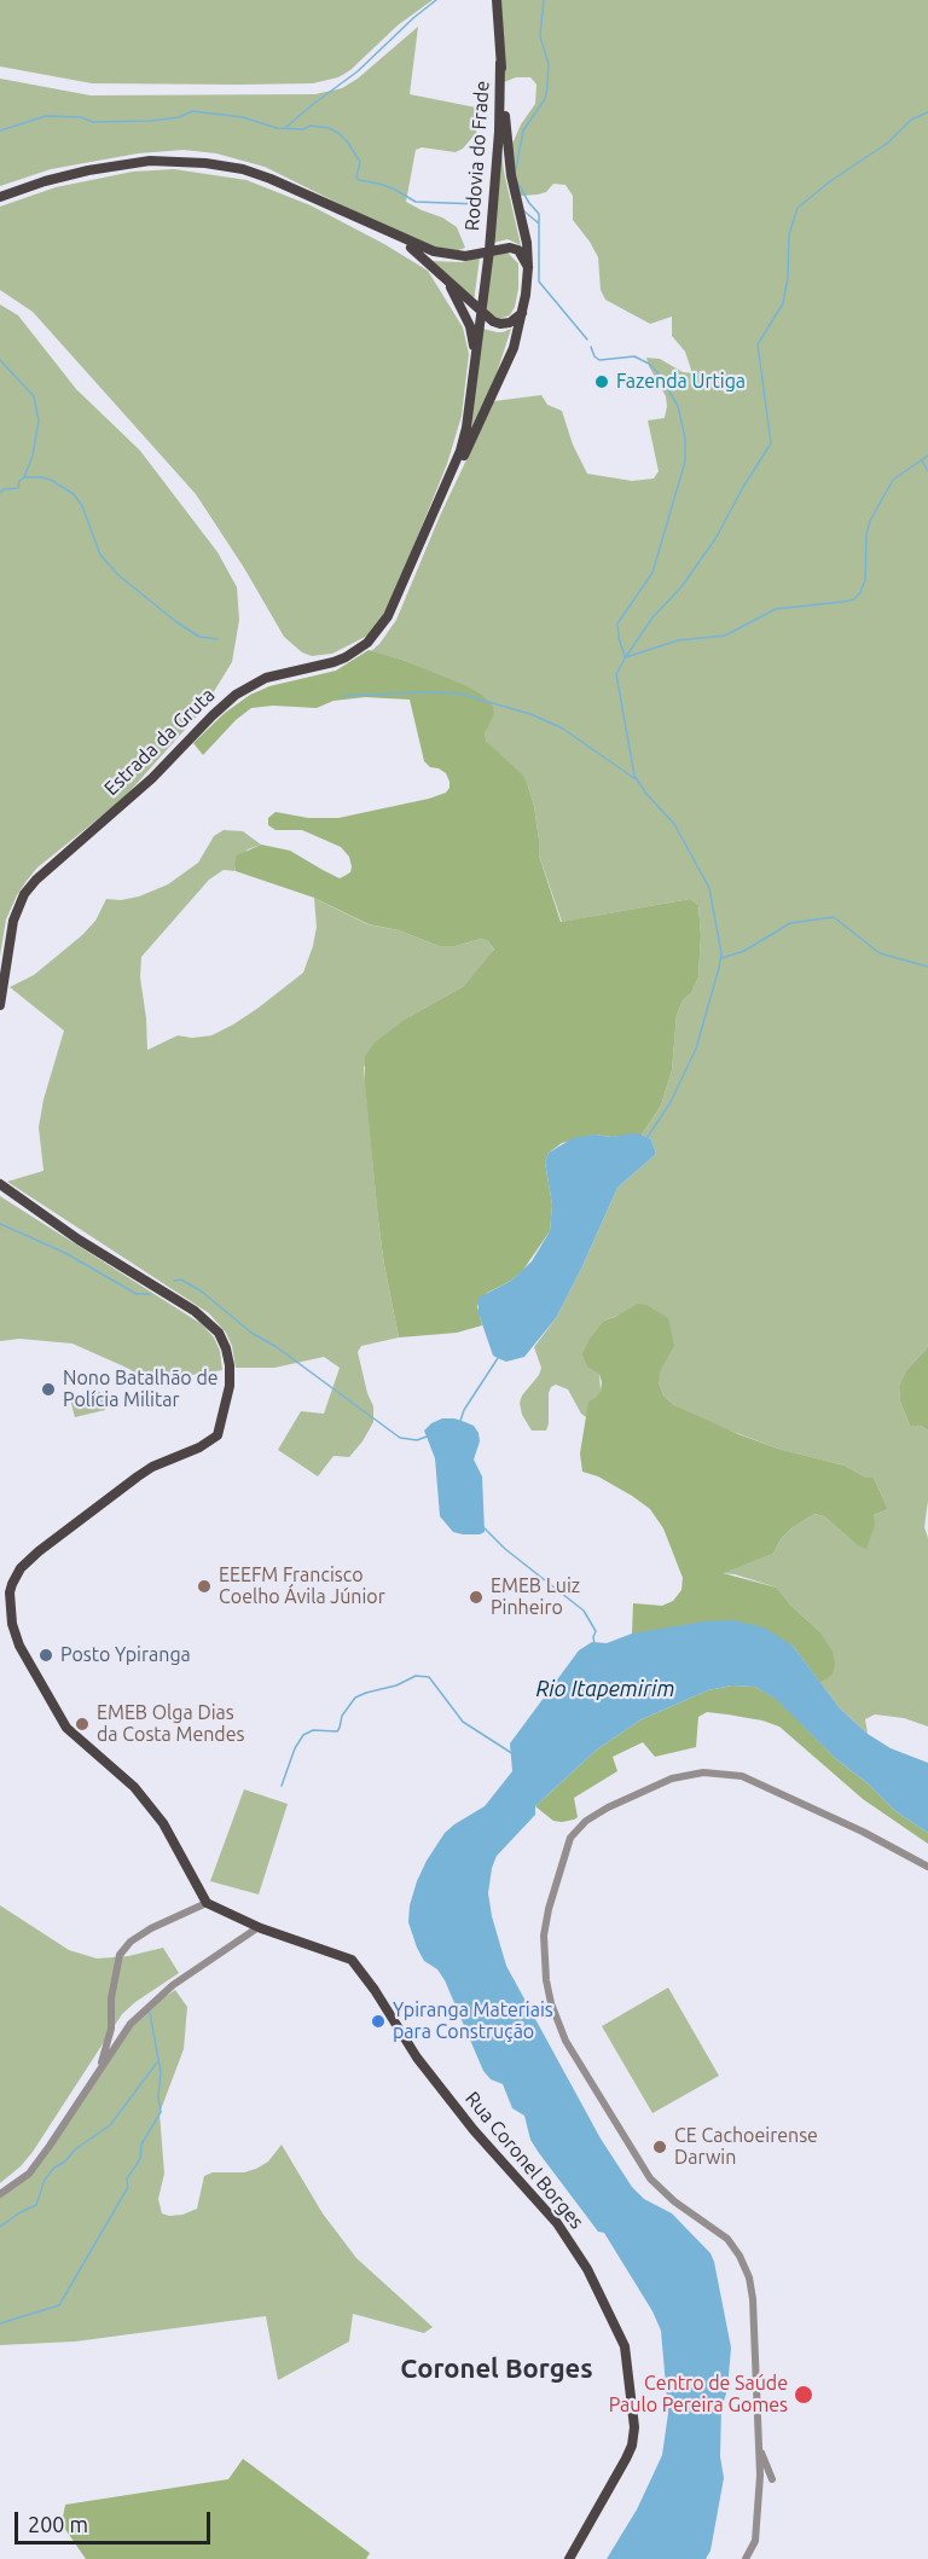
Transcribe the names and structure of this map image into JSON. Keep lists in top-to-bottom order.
{
  "streets": {
    "main road": ["Rodovia do Frade", "Estrada da Gruta", "Rua Coronel Borges"]
  },
  "crossings": [
    ["Rodovia do Frade", "Estrada da Gruta"]
  ],
  "districts": ["Coronel Borges"],
  "water": ["Rio Itapemirim"],
  "places": [
    "Fazenda Urtiga",
    "Nono Batalhão de Polícia Militar",
    "EEEFM Francisco Coelho Ávila Júnior",
    "EMEB Luiz Pinheiro",
    "Posto Ypiranga",
    "EMEB Olga Dias da Costa Mendes",
    "Ypiranga Materiais para Construção",
    "CE Cachoeirense Darwin",
    "Centro de Saúde Paulo Pereira Gomes"
  ],
  "scale_bar": "200 m"
}
